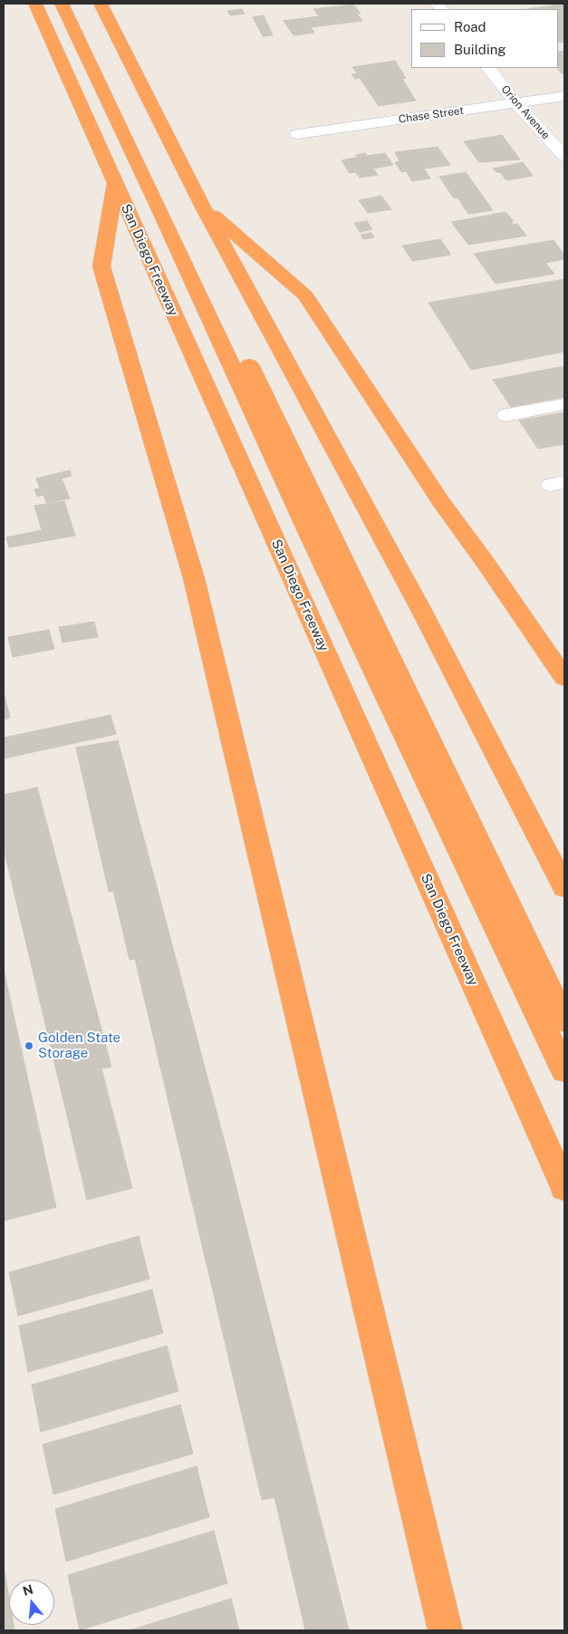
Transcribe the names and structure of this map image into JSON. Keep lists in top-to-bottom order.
{
  "streets": {
    "highway": ["San Diego Freeway"],
    "street": ["Orion Avenue", "Chase Street"]
  },
  "crossings": [
    ["Orion Avenue", "Chase Street"]
  ],
  "places": ["Golden State Storage"],
  "legend": ["Road", "Building"],
  "north": "top"
}
